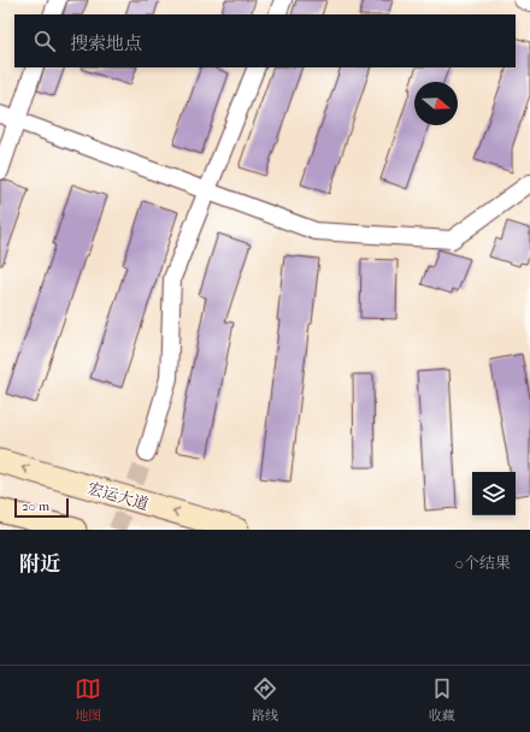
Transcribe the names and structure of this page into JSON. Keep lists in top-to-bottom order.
{
  "streets": {
    "main road": ["宏运大道"]
  },
  "scale_bar": "20 m",
  "north": "right",
  "page": {
    "search": "搜索地点",
    "scale": "20 m",
    "heading": ["附近", "0个结果"],
    "nav": ["地图", "路线", "收藏"]
  }
}
